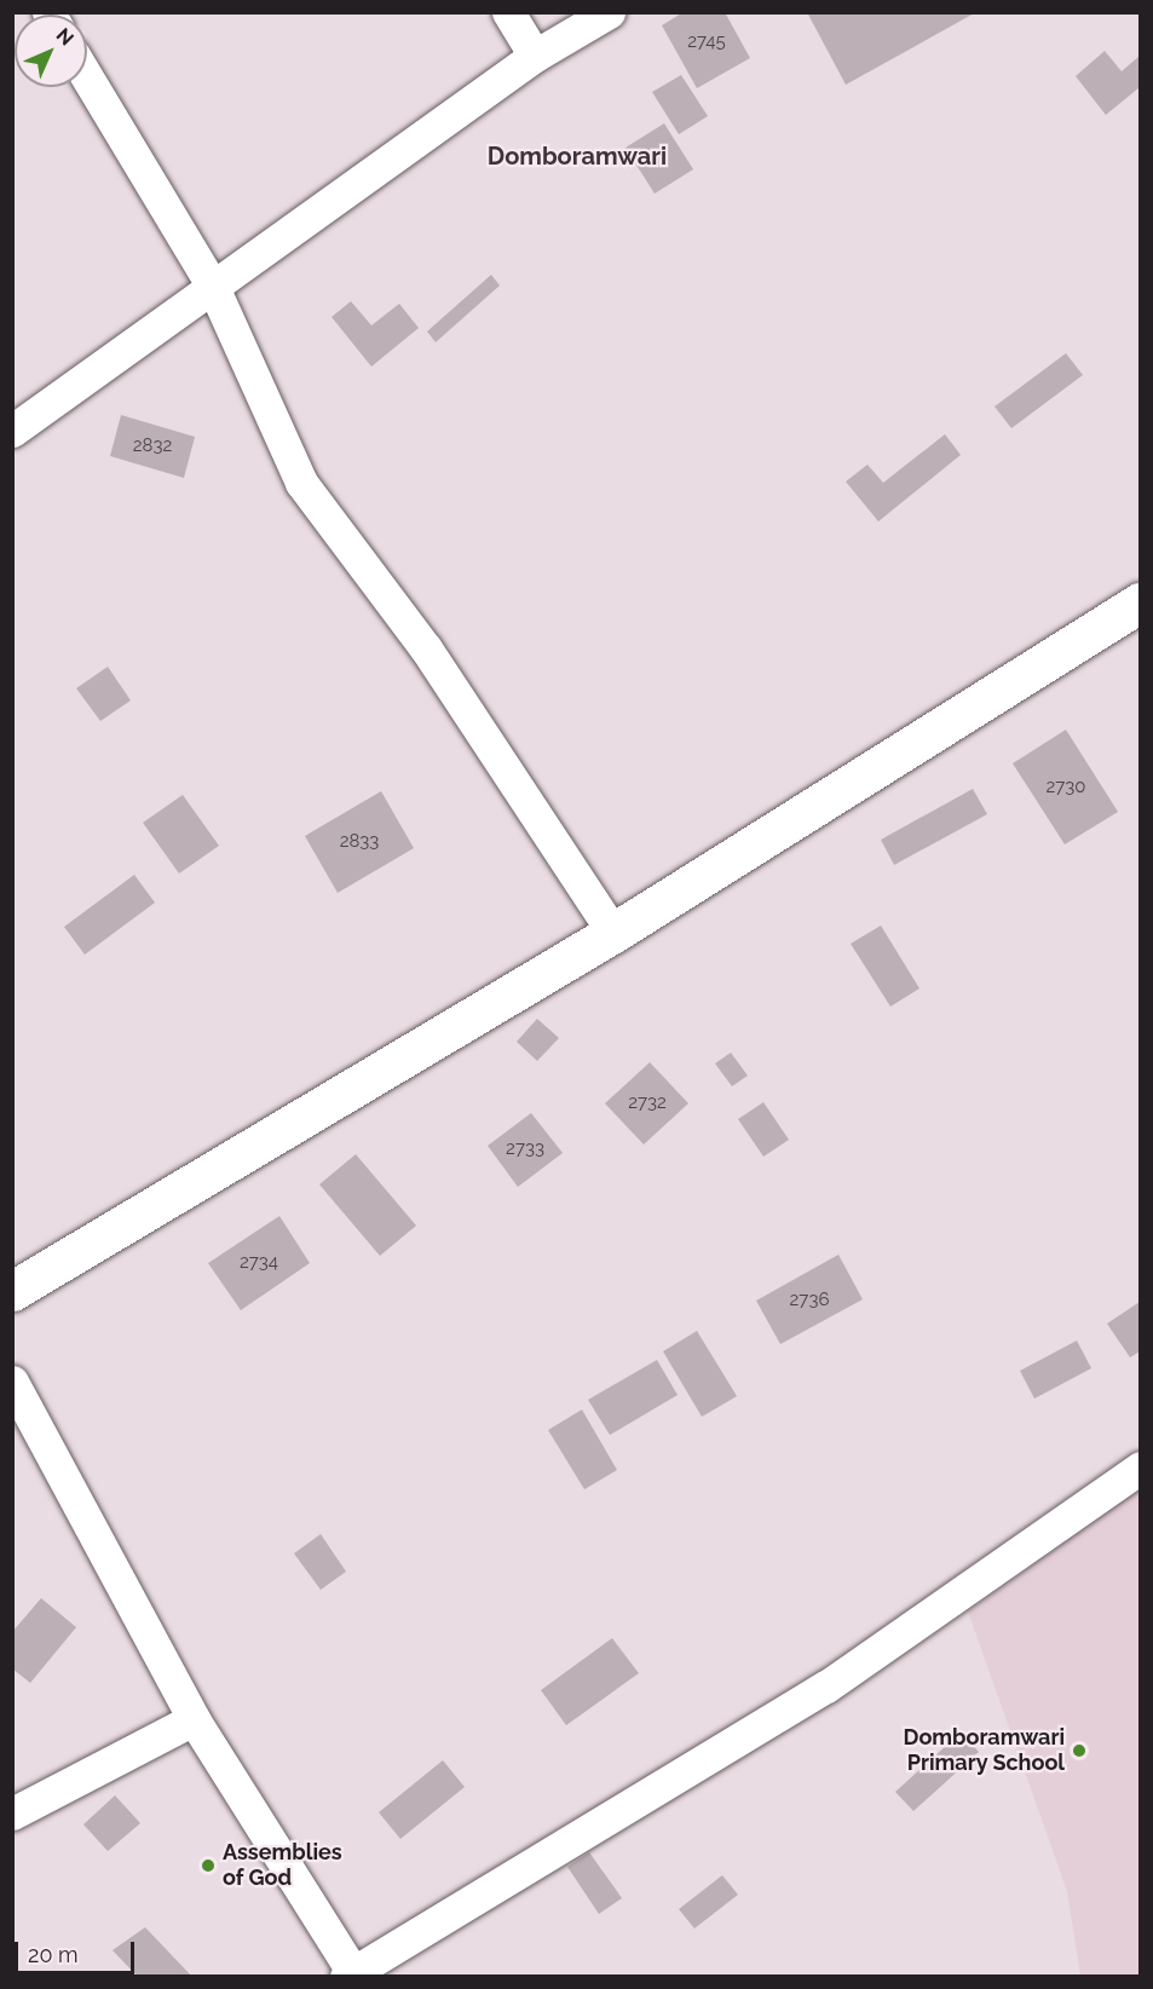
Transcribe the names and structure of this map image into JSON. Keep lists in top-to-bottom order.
{
  "districts": ["Domboramwari"],
  "places": ["Domboramwari Primary School", "Assemblies of God"],
  "house_numbers": [
    "2745",
    "2832",
    "2730",
    "2833",
    "2732",
    "2733",
    "2734",
    "2736"
  ],
  "scale_bar": "20 m",
  "north": "top right"
}
